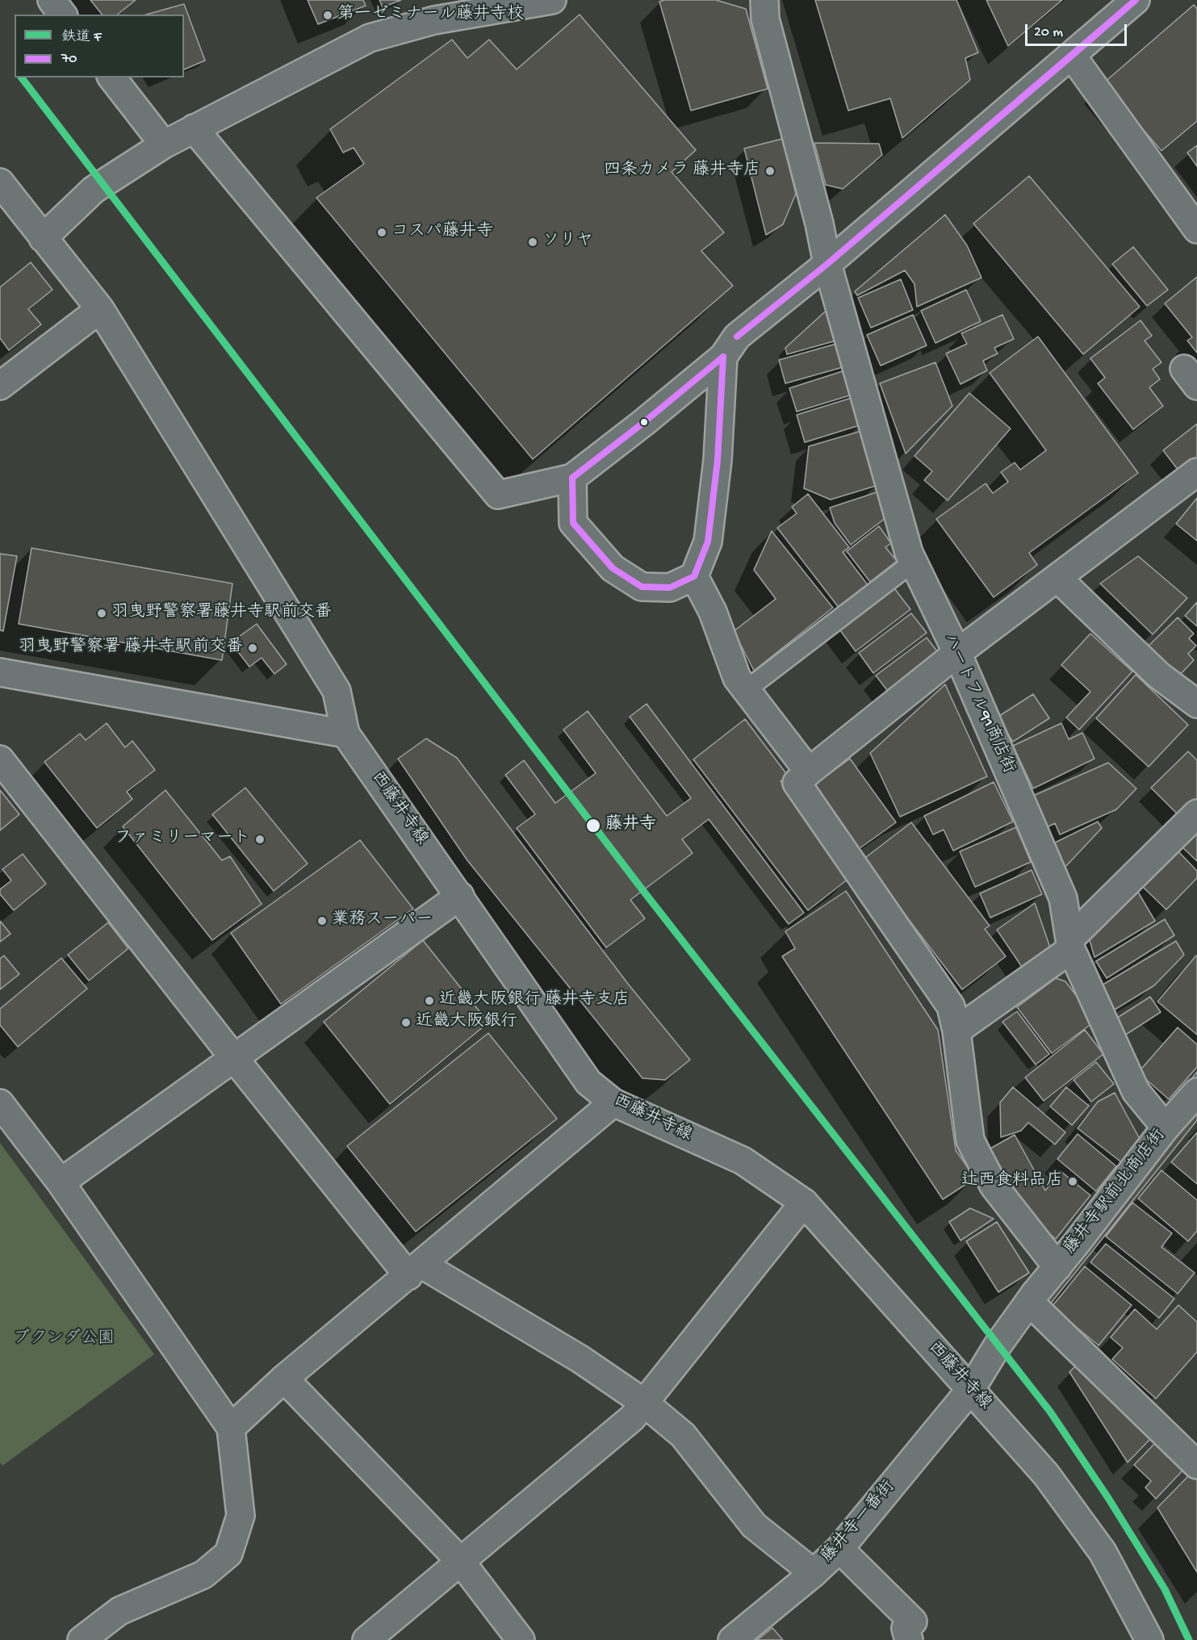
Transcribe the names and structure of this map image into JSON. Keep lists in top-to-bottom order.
{
  "streets": {
    "street": [
      "ハートフル91商店街",
      "西藤井寺線",
      "藤井寺駅前北商店街",
      "藤井寺一番街"
    ]
  },
  "crossings": [
    ["ハートフル91商店街", "藤井寺駅前北商店街"],
    ["西藤井寺線", "藤井寺駅前北商店街"],
    ["西藤井寺線", "藤井寺一番街"],
    ["藤井寺駅前北商店街", "藤井寺一番街"]
  ],
  "parks": ["ブクンダ公園"],
  "places": [
    "第一ゼミナール藤井寺校",
    "四条カメラ 藤井寺店",
    "コスパ藤井寺",
    "ソリヤ",
    "羽曳野警察署藤井寺駅前交番",
    "羽曳野警察署 藤井寺駅前交番",
    "藤井寺",
    "ファミリーマート",
    "業務スーパー",
    "近畿大阪銀行 藤井寺支店",
    "近畿大阪銀行",
    "辻西食料品店"
  ],
  "lines": ["transit line 70", "rail line F"],
  "legend": ["鉄道 F", "70"],
  "scale_bar": "20 m"
}
